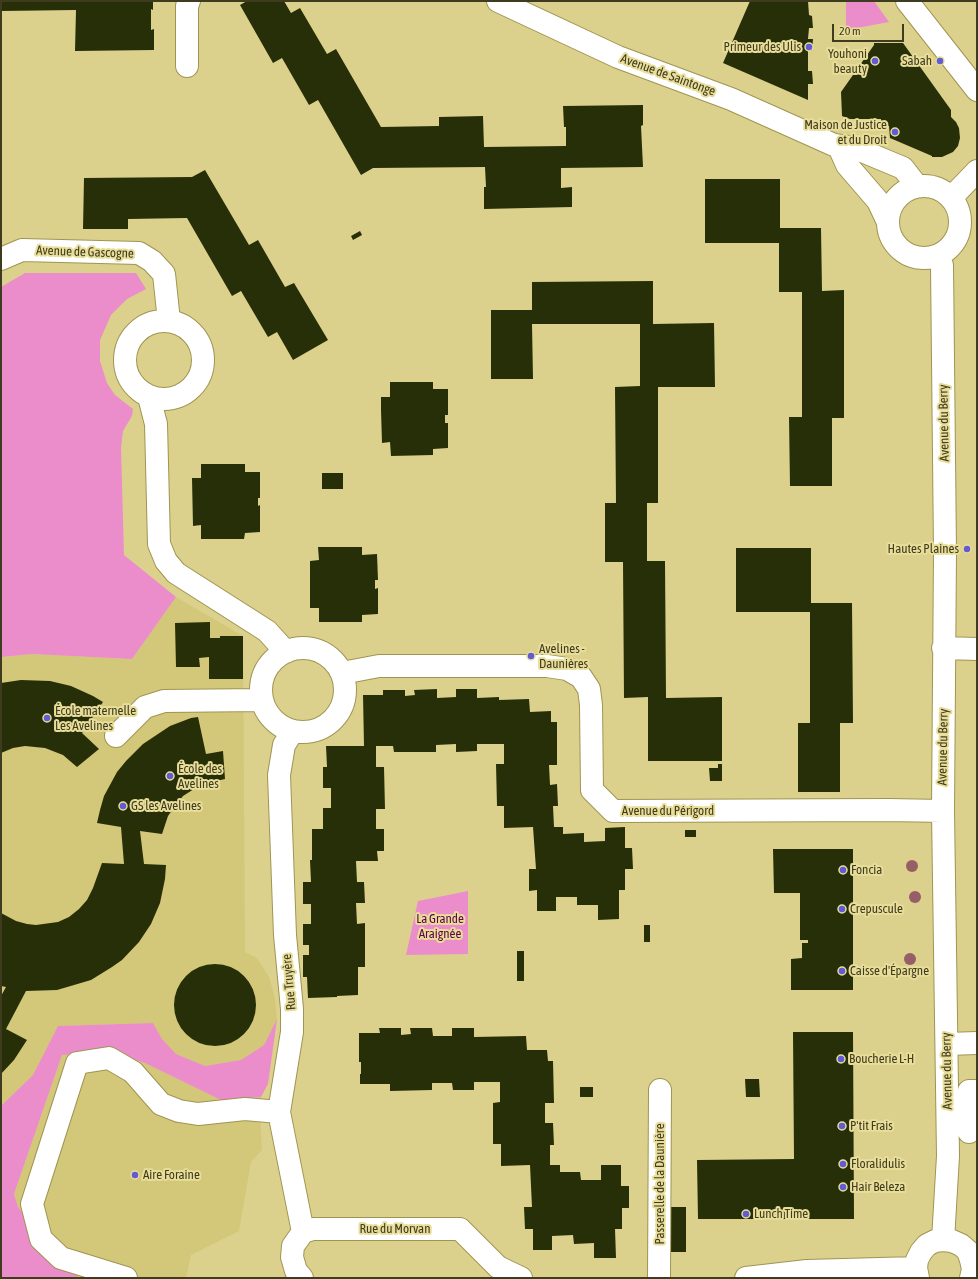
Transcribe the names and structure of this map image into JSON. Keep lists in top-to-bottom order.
{
  "streets": {
    "street": [
      "Avenue de Saintonge",
      "Avenue de Gascogne",
      "Avenue du Berry",
      "Avenue du Périgord",
      "Rue Truyère",
      "Passerelle de la Daunière",
      "Rue du Morvan"
    ]
  },
  "crossings": [
    ["Avenue de Saintonge", "Avenue du Berry"],
    ["Avenue du Berry", "Avenue du Périgord"],
    ["Avenue du Périgord", "Rue Truyère"],
    ["Rue Truyère", "Rue du Morvan"]
  ],
  "parks": ["La Grande Araignée"],
  "places": [
    "Primeur des Ulis",
    "Youhoni beauty",
    "Sabah",
    "Maison de Justice et du Droit",
    "Hautes Plaines",
    "Avelines - Daunières",
    "École maternelle Les Avelines",
    "École des Avelines",
    "GS les Avelines",
    "Foncia",
    "Crepuscule",
    "Caisse d'Épargne",
    "Boucherie L-H",
    "P'tit Frais",
    "Floralidulis",
    "Aire Foraine",
    "Hair Beleza",
    "Lunch Time"
  ],
  "scale_bar": "20 m"
}
